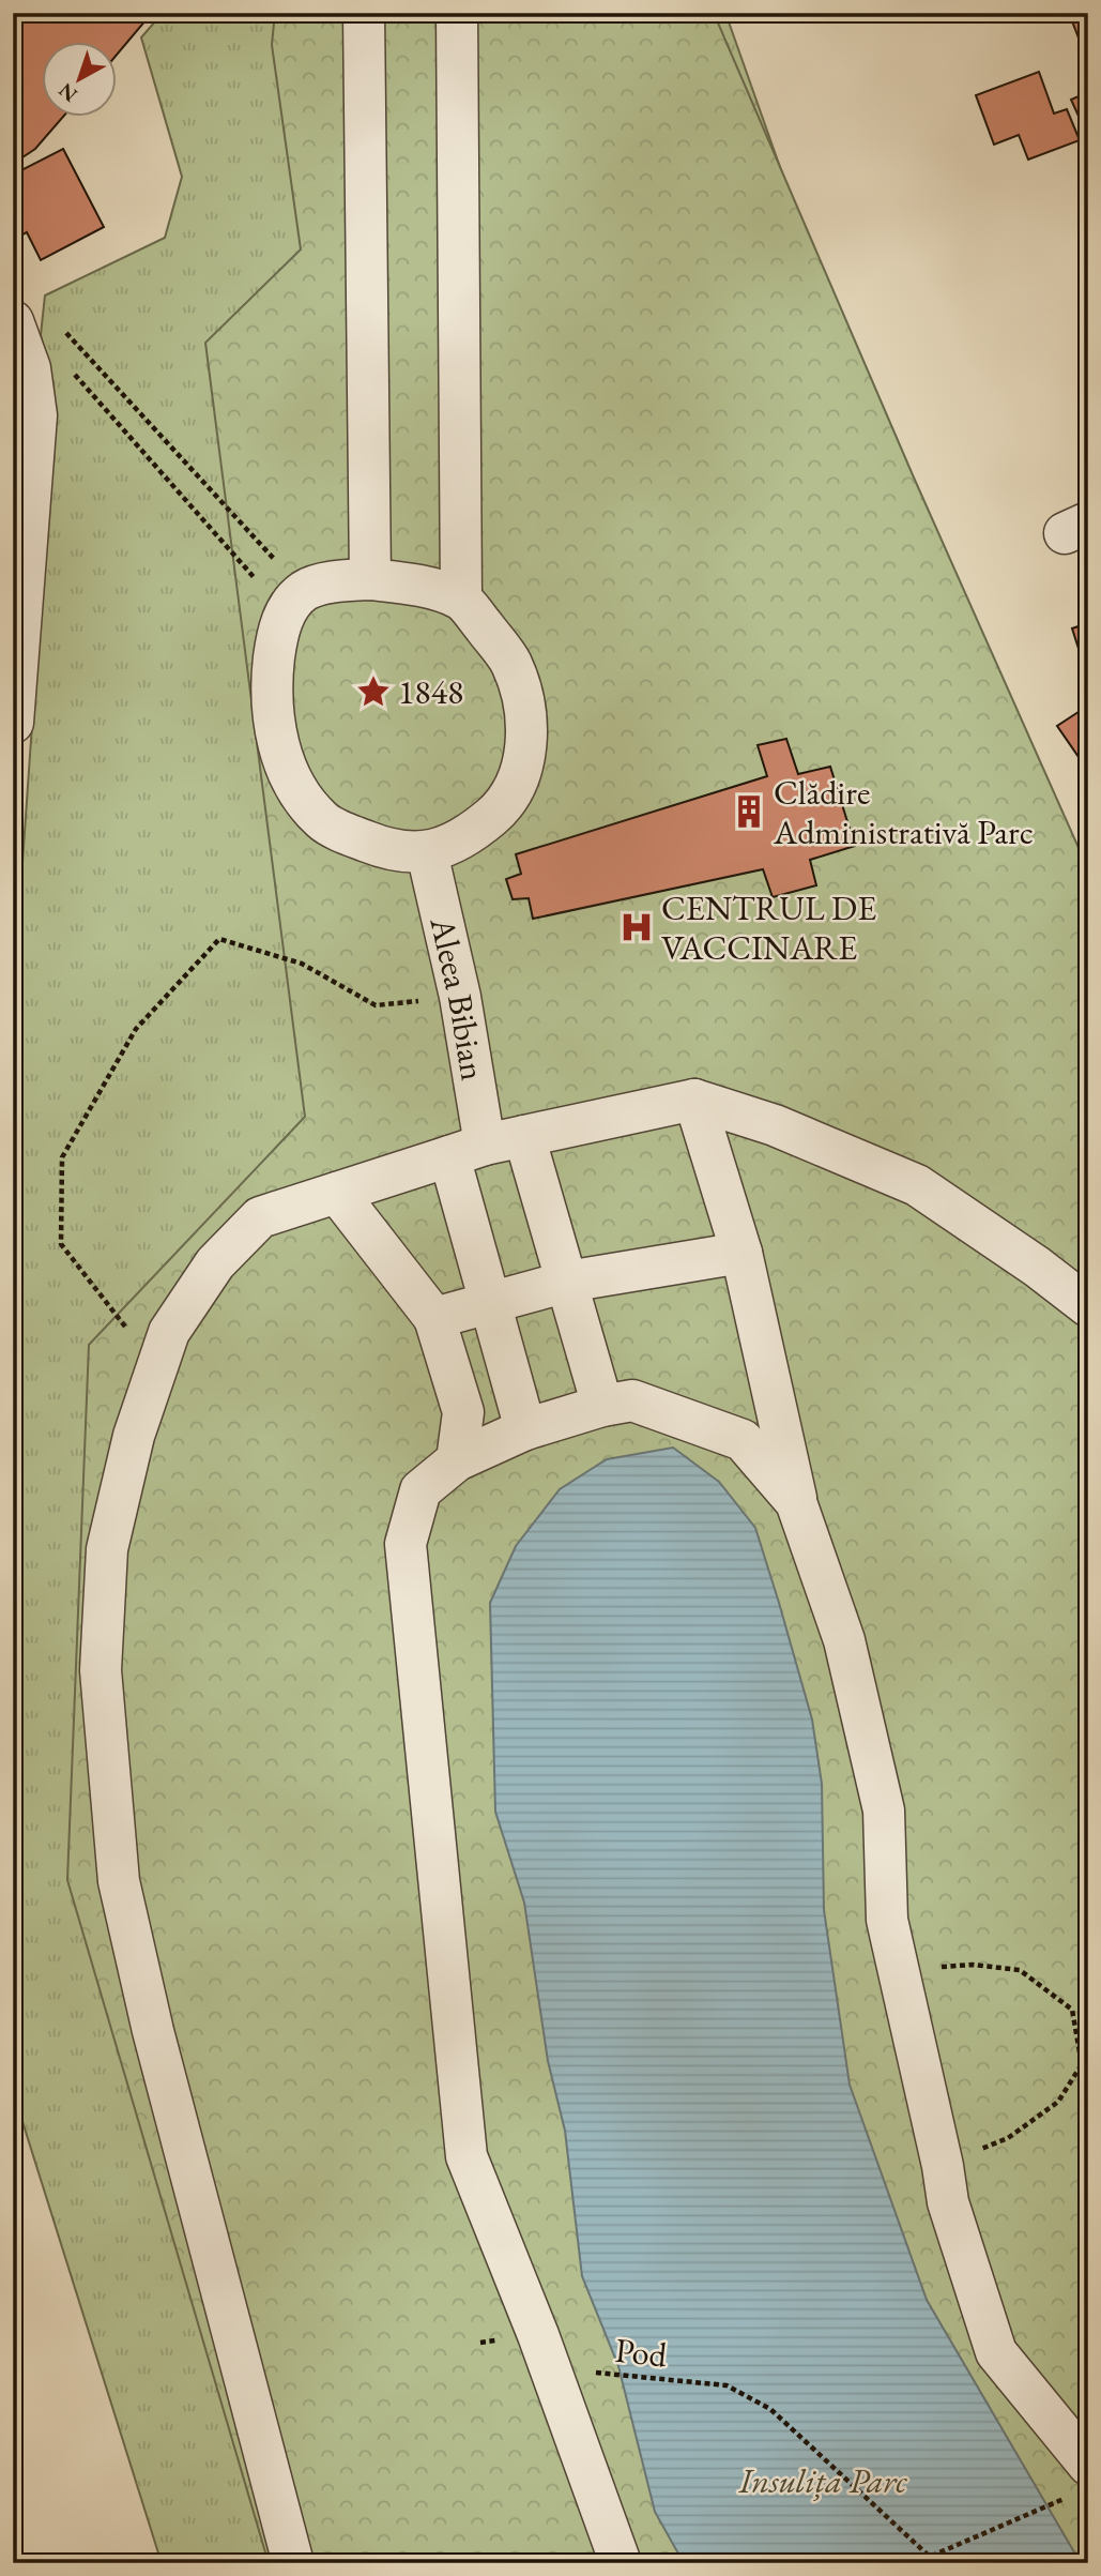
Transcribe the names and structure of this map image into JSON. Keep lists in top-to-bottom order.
{
  "streets": {
    "street": ["Aleea Bibian"],
    "path": ["Pod"]
  },
  "parks": ["Insulița Parc"],
  "places": {
    "place": ["1848"],
    "building": ["Clădire Administrativă Parc"],
    "hospital": ["CENTRUL DE VACCINARE"]
  },
  "north": "bottom left"
}
